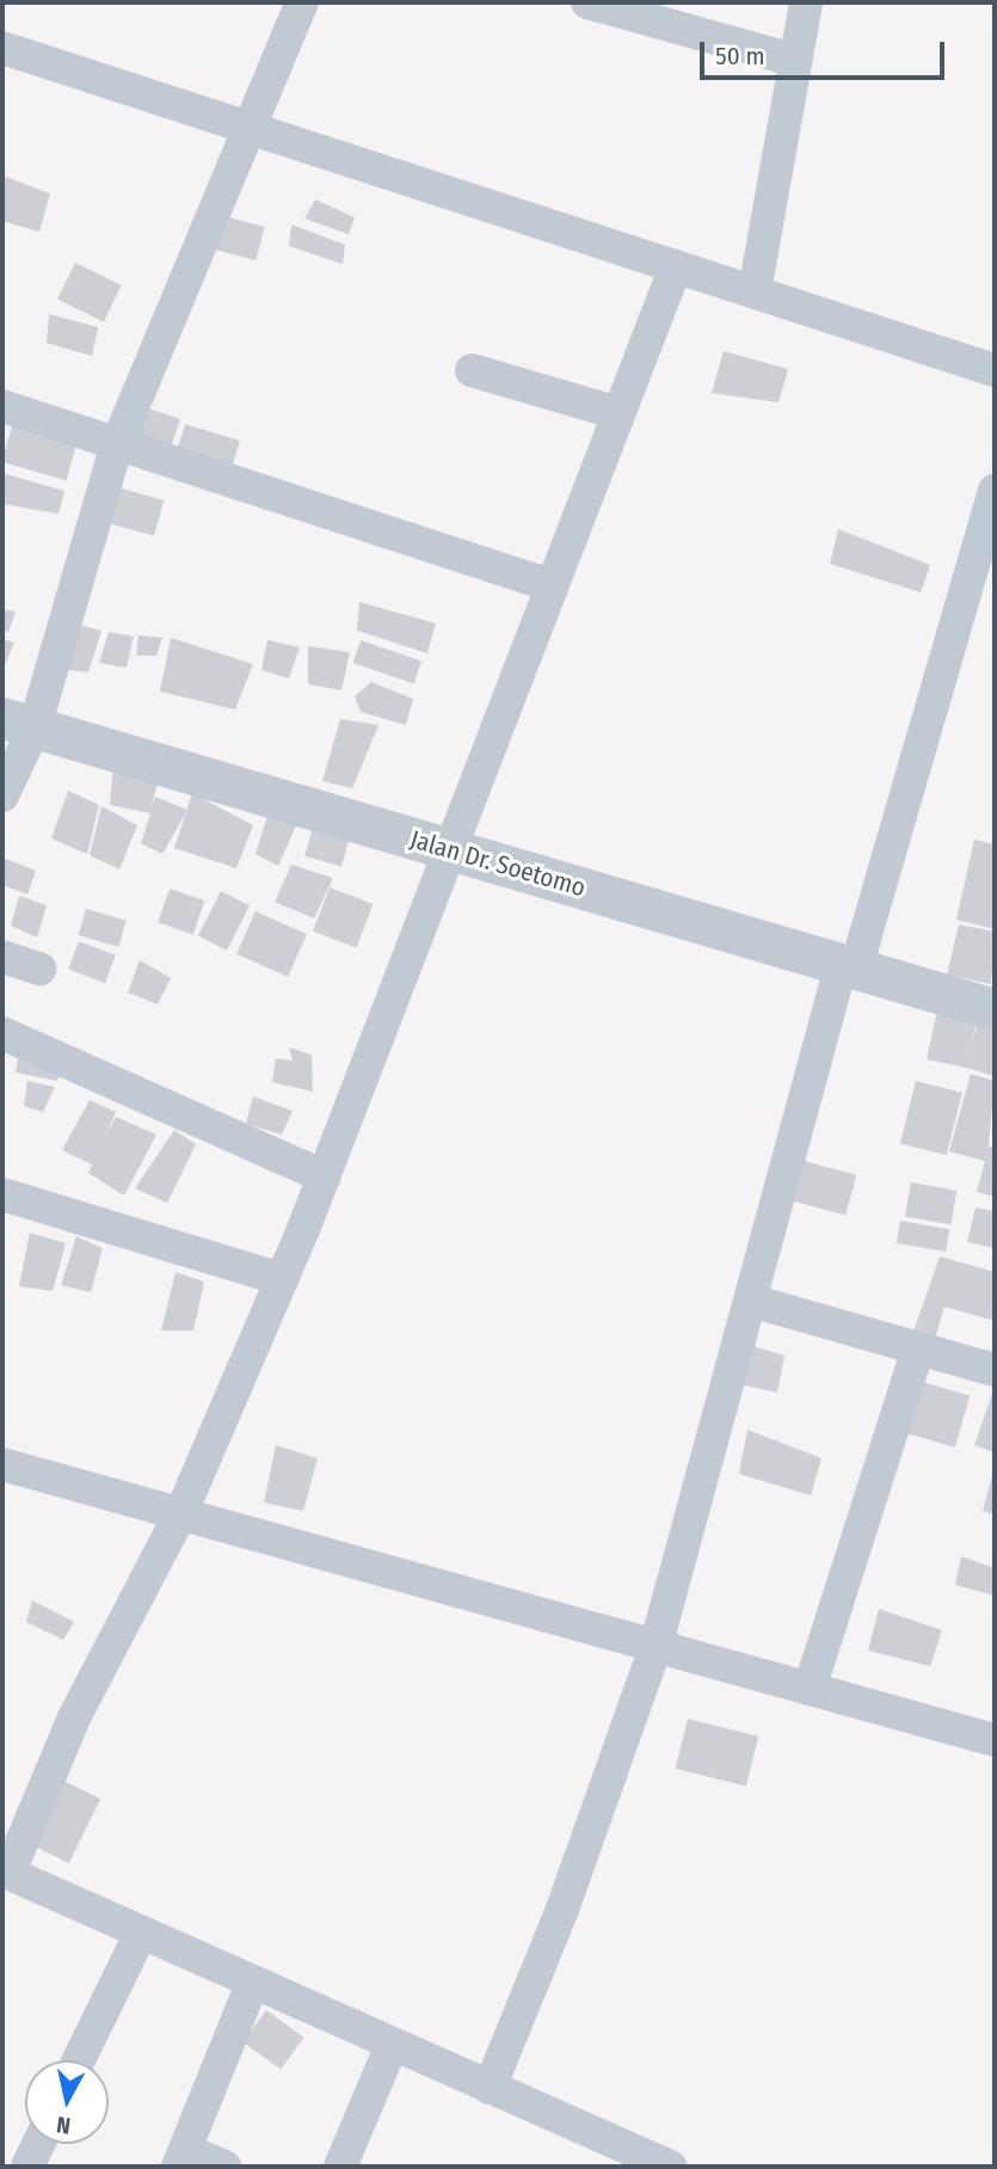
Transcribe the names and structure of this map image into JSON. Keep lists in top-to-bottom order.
{
  "streets": {
    "street": ["Jalan Dr. Soetomo"]
  },
  "scale_bar": "50 m",
  "north": "bottom"
}
